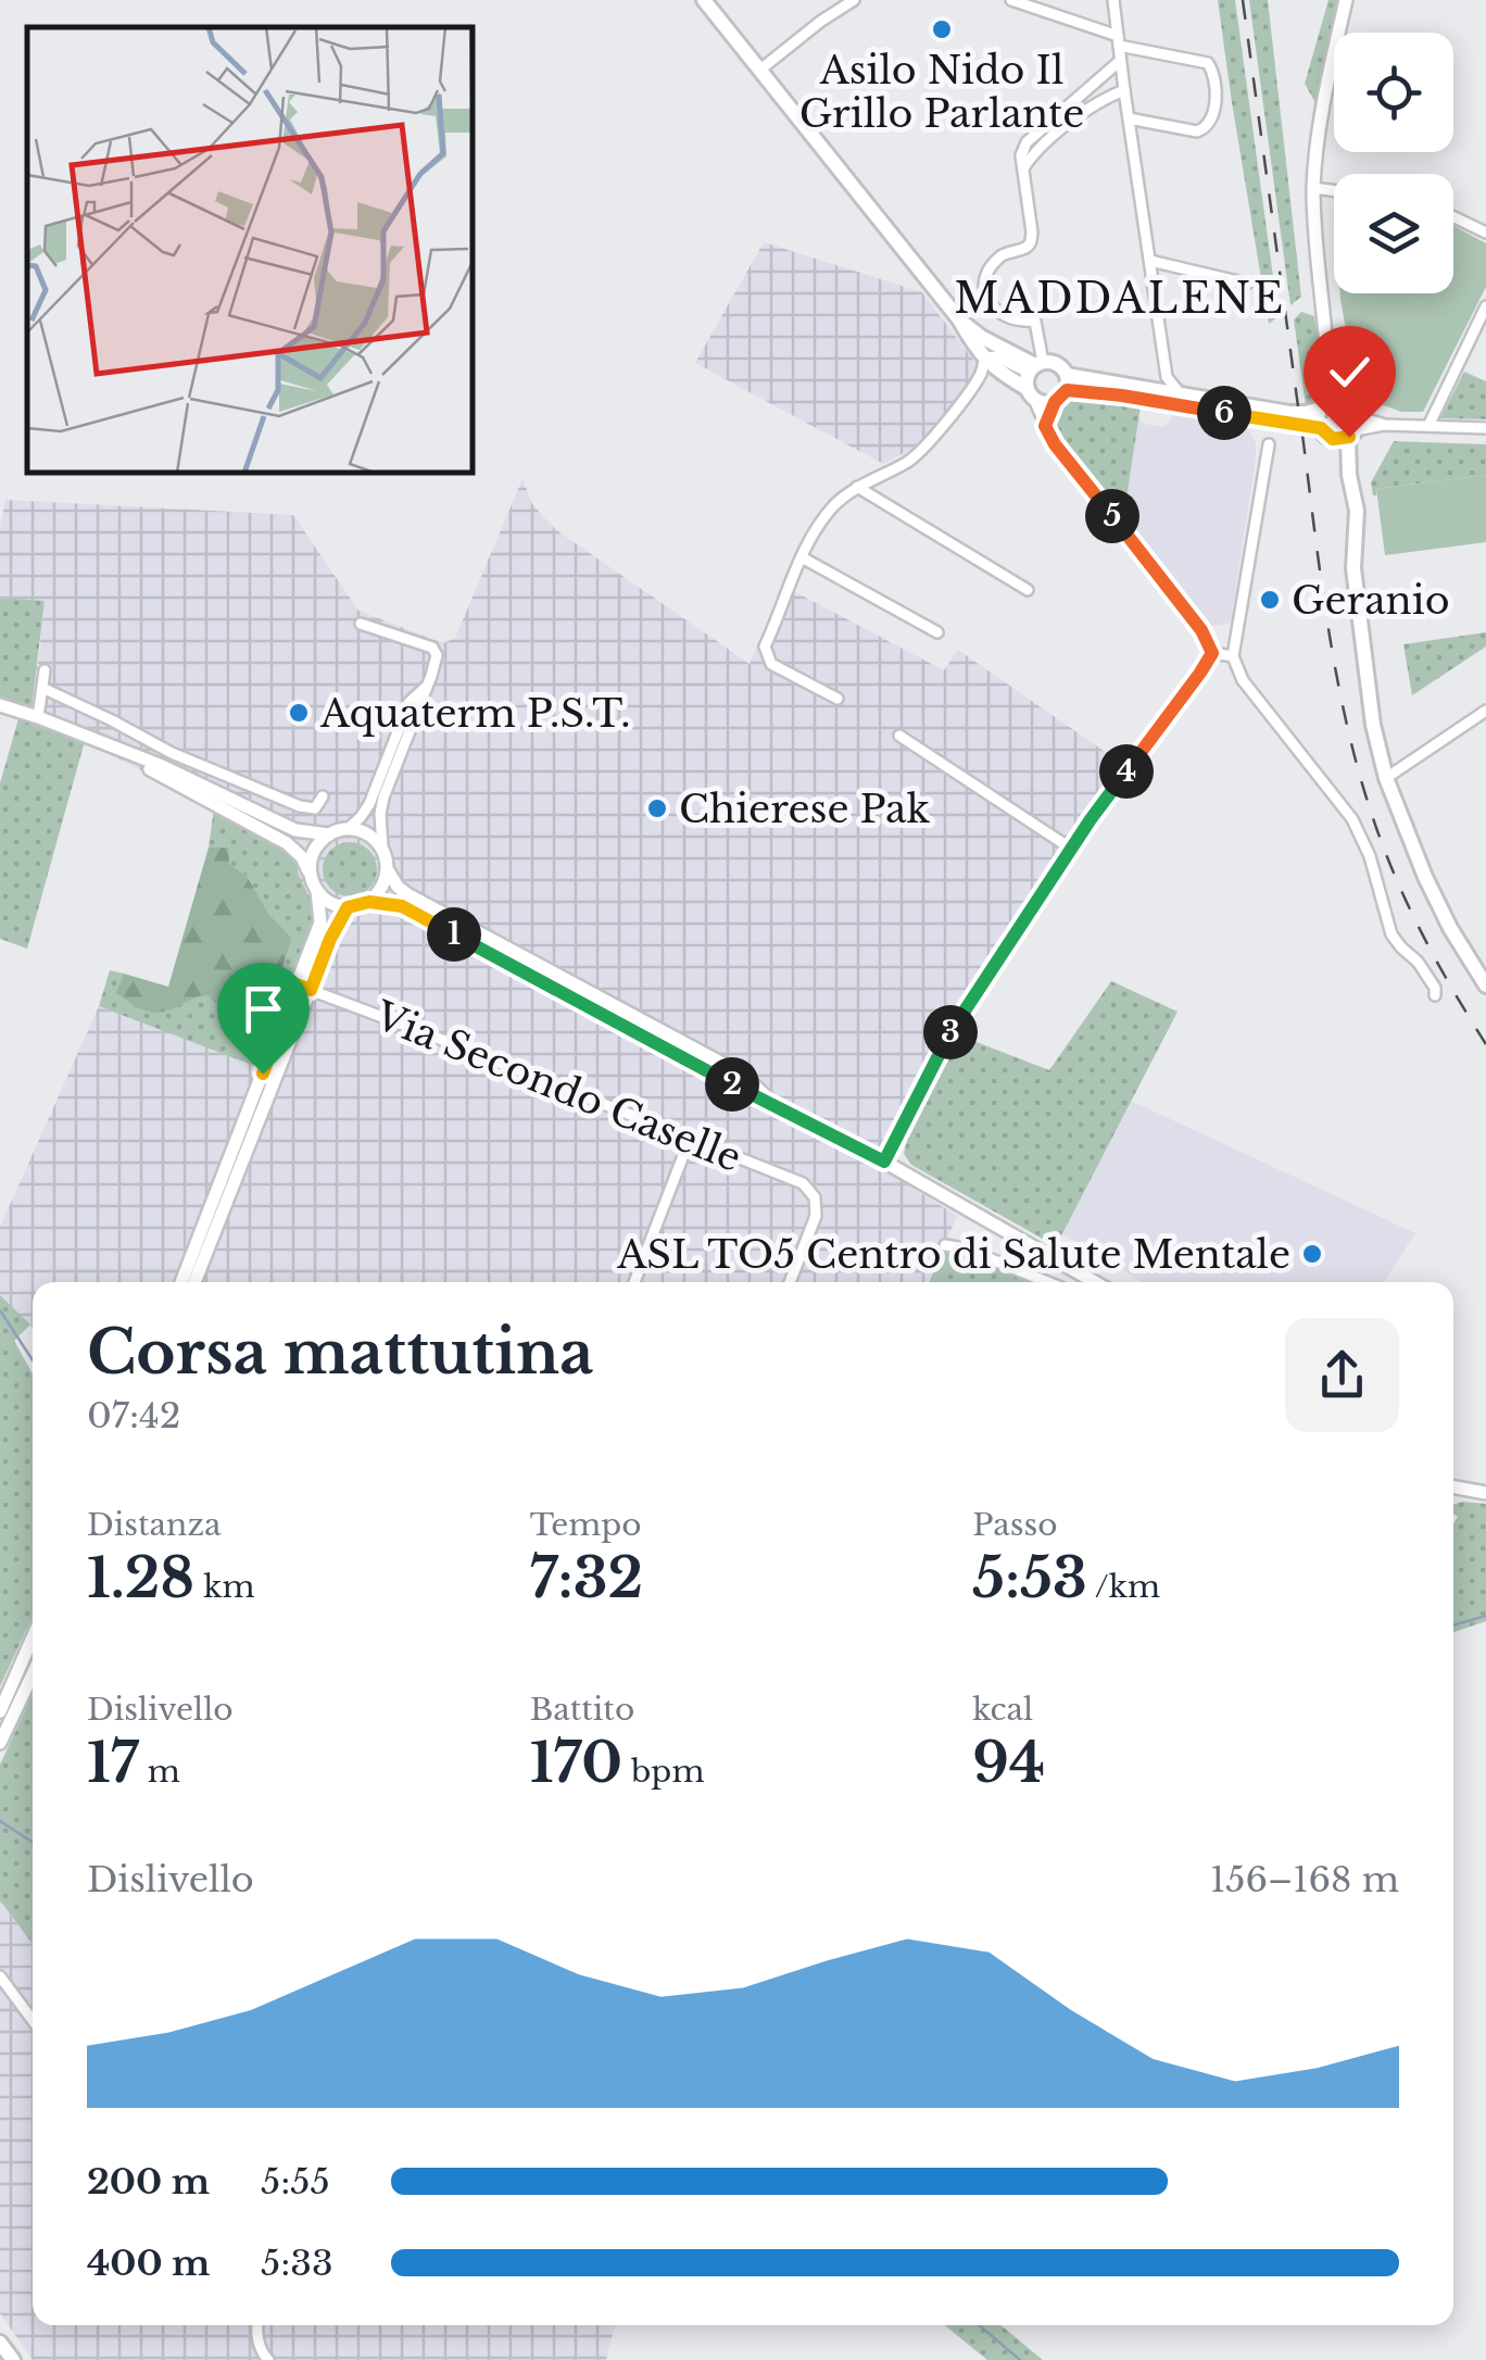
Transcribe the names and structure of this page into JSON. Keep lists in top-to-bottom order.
{
  "streets": {
    "street": ["Via Secondo Caselle"]
  },
  "districts": ["MADDALENE"],
  "places": [
    "Asilo Nido Il Grillo Parlante",
    "Geranio",
    "Aquaterm P.S.T.",
    "Chierese Pak",
    "ASL TO5 Centro di Salute Mentale"
  ],
  "page": {
    "pins": [
      "6",
      "5",
      "4",
      "1",
      "3",
      "2"
    ],
    "heading": ["Corsa mattutina", "07:42"],
    "stats": [
      ["Distanza", "1.28 km"],
      ["Tempo", "7:32"],
      ["Passo", "5:53 /km"],
      ["Dislivello", "17 m"],
      ["Battito", "170 bpm"],
      ["kcal", "94"]
    ],
    "chart": ["Dislivello", "156–168 m"],
    "list": [
      {
        "name": "200 m",
        "note": "5:55"
      },
      {
        "name": "400 m",
        "note": "5:33"
      }
    ]
  }
}
